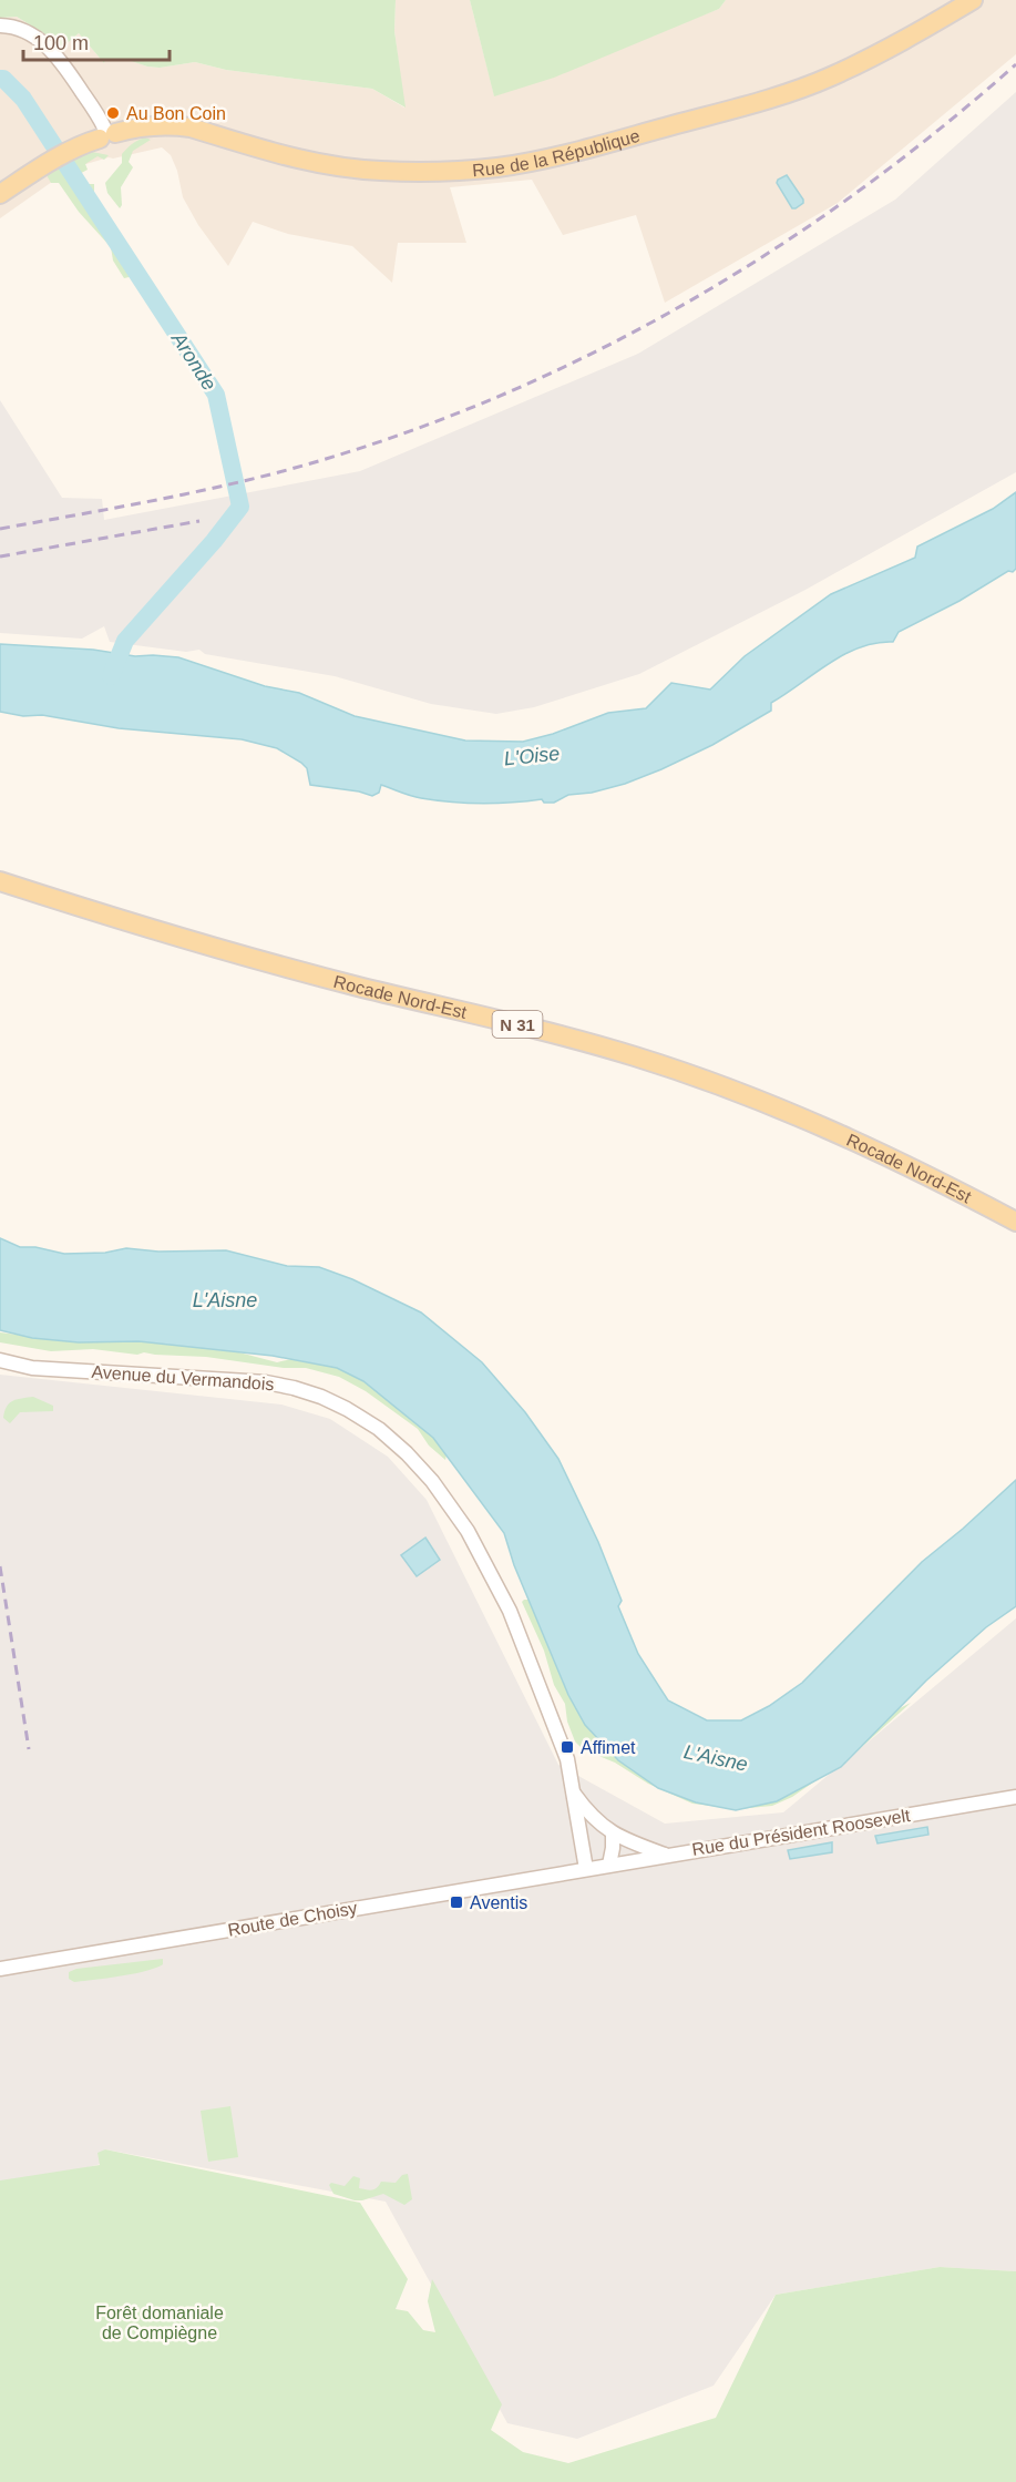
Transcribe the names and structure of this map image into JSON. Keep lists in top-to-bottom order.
{
  "streets": {
    "main road": ["Rue de la République", "Rocade Nord-Est", "N 31"],
    "street": ["Avenue du Vermandois", "Rue du Président Roosevelt", "Route de Choisy"]
  },
  "crossings": [
    ["Avenue du Vermandois", "Rue du Président Roosevelt"],
    ["Avenue du Vermandois", "Route de Choisy"],
    ["Rue du Président Roosevelt", "Route de Choisy"]
  ],
  "water": ["Aronde", "L'Oise", "L'Aisne"],
  "parks": ["Forêt domaniale de Compiègne"],
  "places": {
    "other": ["Au Bon Coin"],
    "transit": ["Affimet", "Aventis"]
  },
  "scale_bar": "100 m"
}
